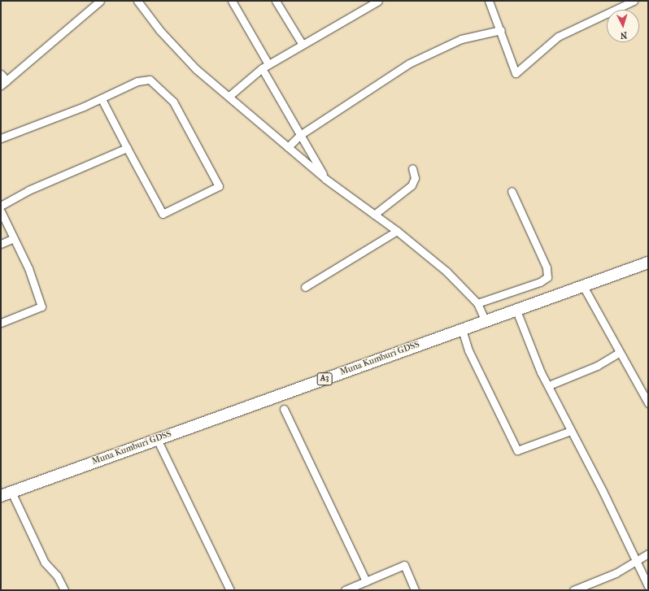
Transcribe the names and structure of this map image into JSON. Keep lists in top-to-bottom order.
{
  "streets": {
    "highway": ["Muna Kumburi GDSS", "A3"]
  },
  "north": "bottom"
}
